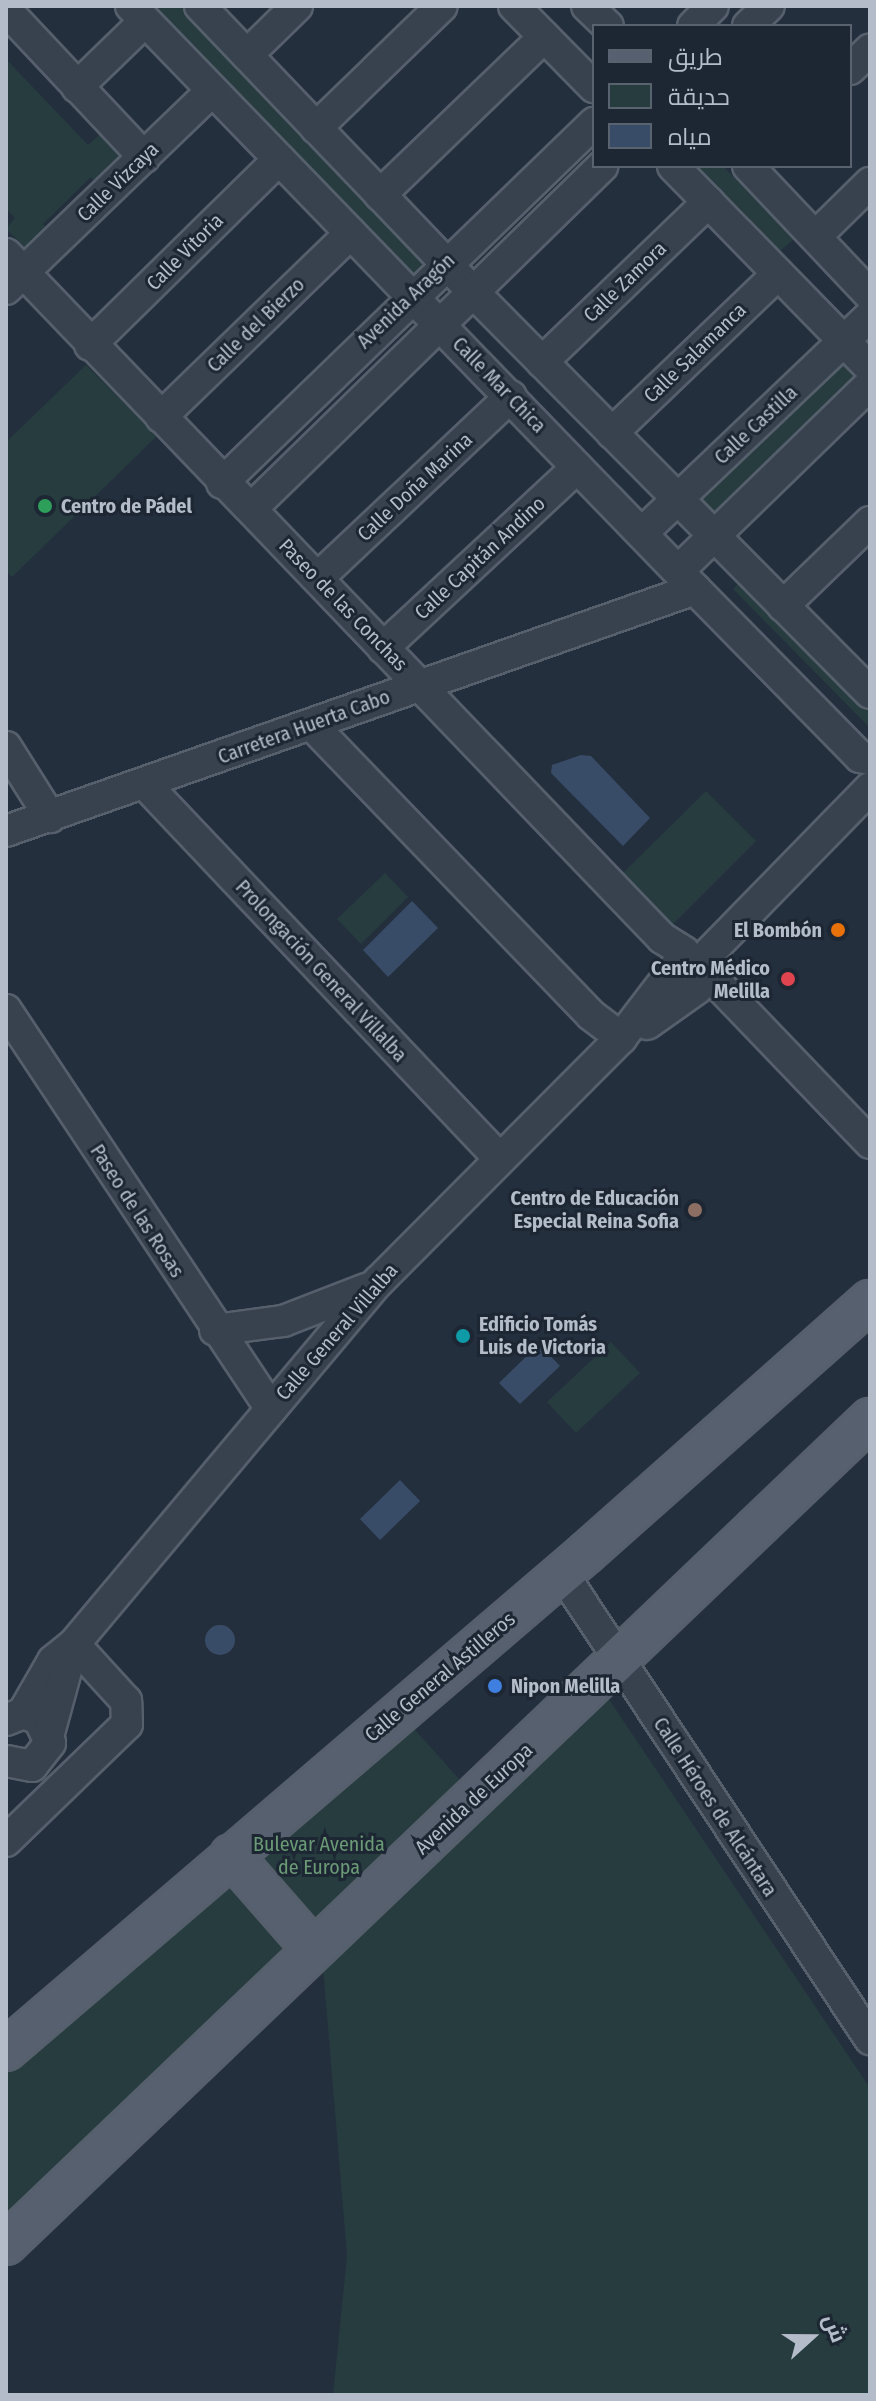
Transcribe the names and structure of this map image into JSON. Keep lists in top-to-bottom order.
{
  "streets": {
    "main road": ["Calle General Astilleros", "Avenida de Europa"],
    "street": [
      "Calle Vizcaya",
      "Calle Vitoria",
      "Calle Zamora",
      "Avenida Aragón",
      "Calle del Bierzo",
      "Calle Salamanca",
      "Calle Mar Chica",
      "Calle Castilla",
      "Calle Doña Marina",
      "Calle Capitán Andino",
      "Paseo de las Conchas",
      "Carretera Huerta Cabo",
      "Prolongación General Villalba",
      "Paseo de las Rosas",
      "Calle General Villalba",
      "Calle Héroes de Alcántara"
    ]
  },
  "crossings": [
    ["Calle Vizcaya", "Calle Mar Chica"],
    ["Calle Vizcaya", "Paseo de las Conchas"],
    ["Calle Vitoria", "Calle Mar Chica"],
    ["Calle Vitoria", "Paseo de las Conchas"],
    ["Avenida Aragón", "Calle Mar Chica"],
    ["Avenida Aragón", "Paseo de las Conchas"],
    ["Calle del Bierzo", "Calle Mar Chica"],
    ["Calle del Bierzo", "Paseo de las Conchas"],
    ["Calle Mar Chica", "Calle Castilla"],
    ["Calle Mar Chica", "Calle Doña Marina"],
    ["Calle Mar Chica", "Calle Capitán Andino"],
    ["Calle Mar Chica", "Carretera Huerta Cabo"],
    ["Calle Doña Marina", "Paseo de las Conchas"],
    ["Calle Capitán Andino", "Paseo de las Conchas"],
    ["Paseo de las Conchas", "Carretera Huerta Cabo"],
    ["Paseo de las Conchas", "Calle General Villalba"],
    ["Carretera Huerta Cabo", "Prolongación General Villalba"],
    ["Prolongación General Villalba", "Calle General Villalba"],
    ["Paseo de las Rosas", "Calle General Villalba"],
    ["Calle General Astilleros", "Calle Héroes de Alcántara"],
    ["Avenida de Europa", "Calle Héroes de Alcántara"]
  ],
  "parks": ["Bulevar Avenida de Europa"],
  "places": [
    "Centro de Pádel",
    "El Bombón",
    "Centro Médico Melilla",
    "Centro de Educación Especial Reina Sofia",
    "Edificio Tomás Luis de Victoria",
    "Nipon Melilla"
  ],
  "legend": ["طريق", "حديقة", "مياه"],
  "north": "right"
}
